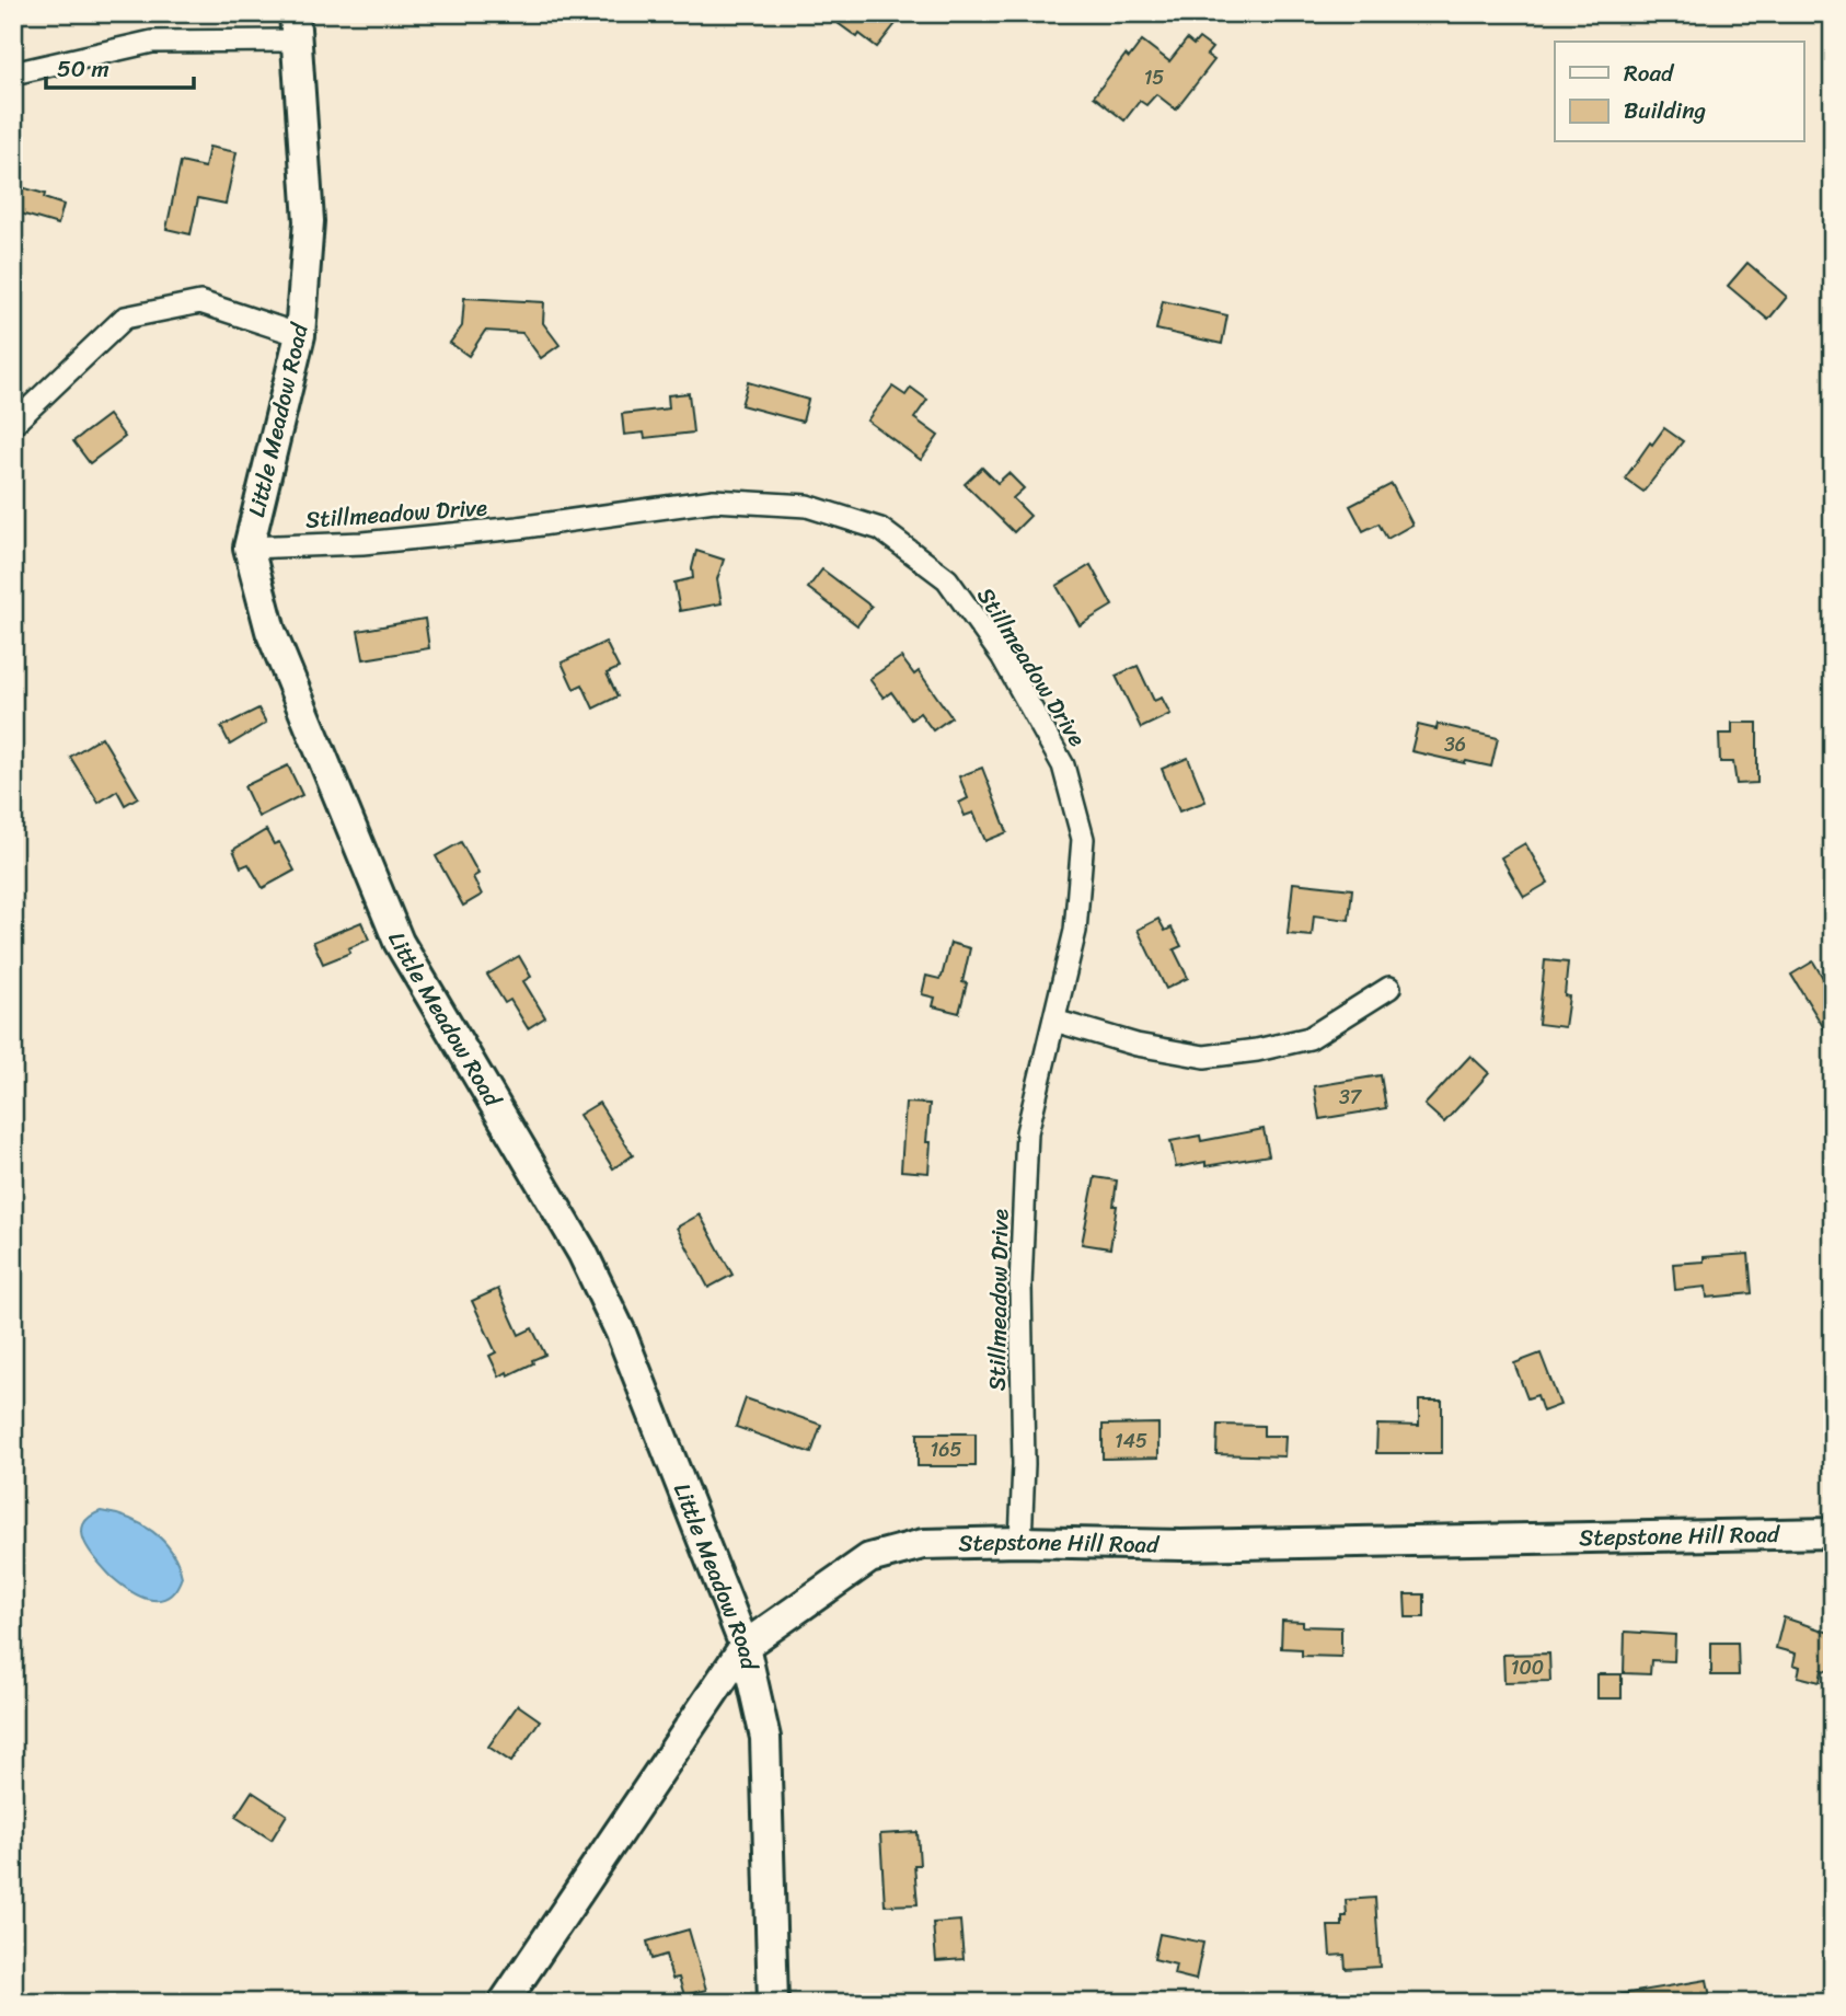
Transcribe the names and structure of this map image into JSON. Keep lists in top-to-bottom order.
{
  "streets": {
    "street": ["Little Meadow Road", "Stillmeadow Drive", "Stepstone Hill Road"]
  },
  "crossings": [
    ["Little Meadow Road", "Stillmeadow Drive"],
    ["Little Meadow Road", "Stepstone Hill Road"],
    ["Stillmeadow Drive", "Stepstone Hill Road"]
  ],
  "house_numbers": [
    "15",
    "36",
    "37",
    "145",
    "165",
    "100"
  ],
  "legend": ["Road", "Building"],
  "scale_bar": "50 m"
}
